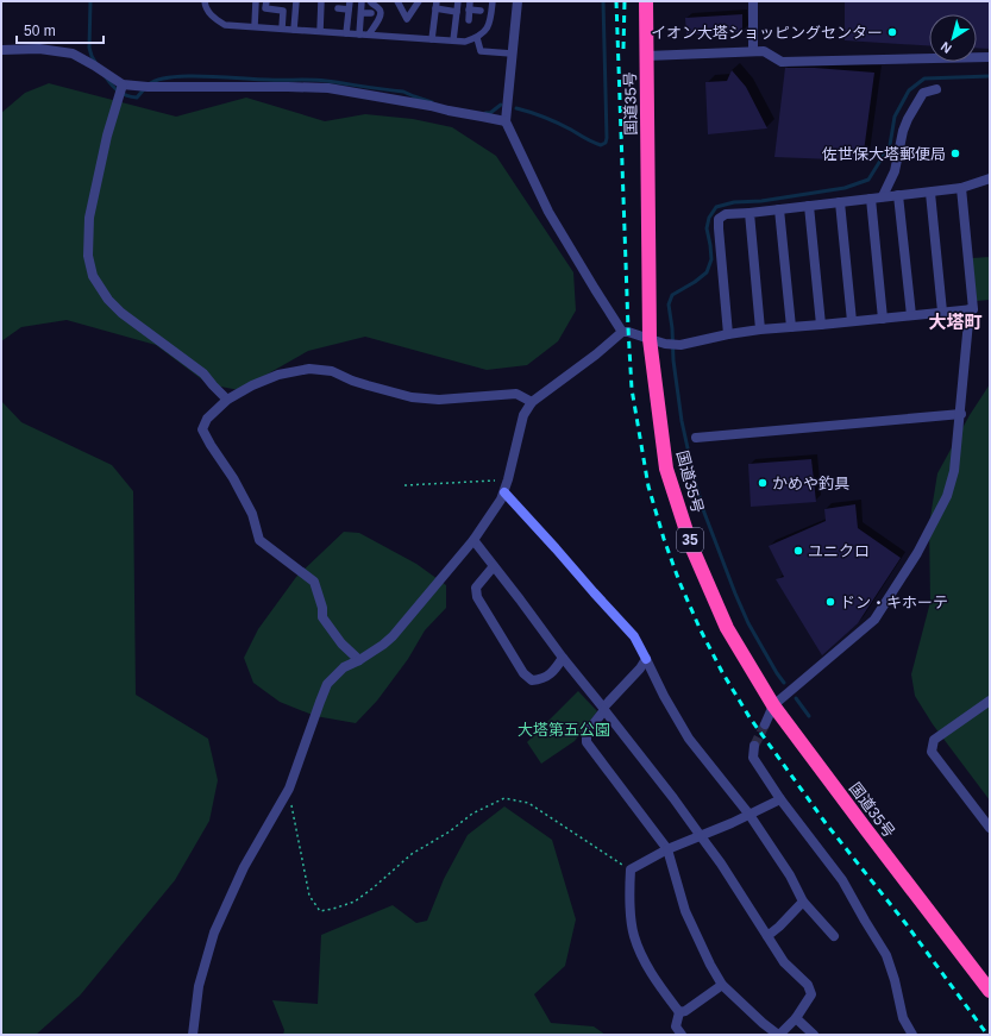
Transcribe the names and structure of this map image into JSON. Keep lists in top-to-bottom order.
{
  "streets": {
    "highway": ["国道35号", "35"]
  },
  "districts": ["大塔町"],
  "parks": ["大塔第五公園"],
  "places": [
    "イオン大塔ショッピングセンター",
    "佐世保大塔郵便局",
    "かめや釣具",
    "ユニクロ",
    "ドン・キホーテ"
  ],
  "scale_bar": "50 m",
  "north": "bottom left"
}
